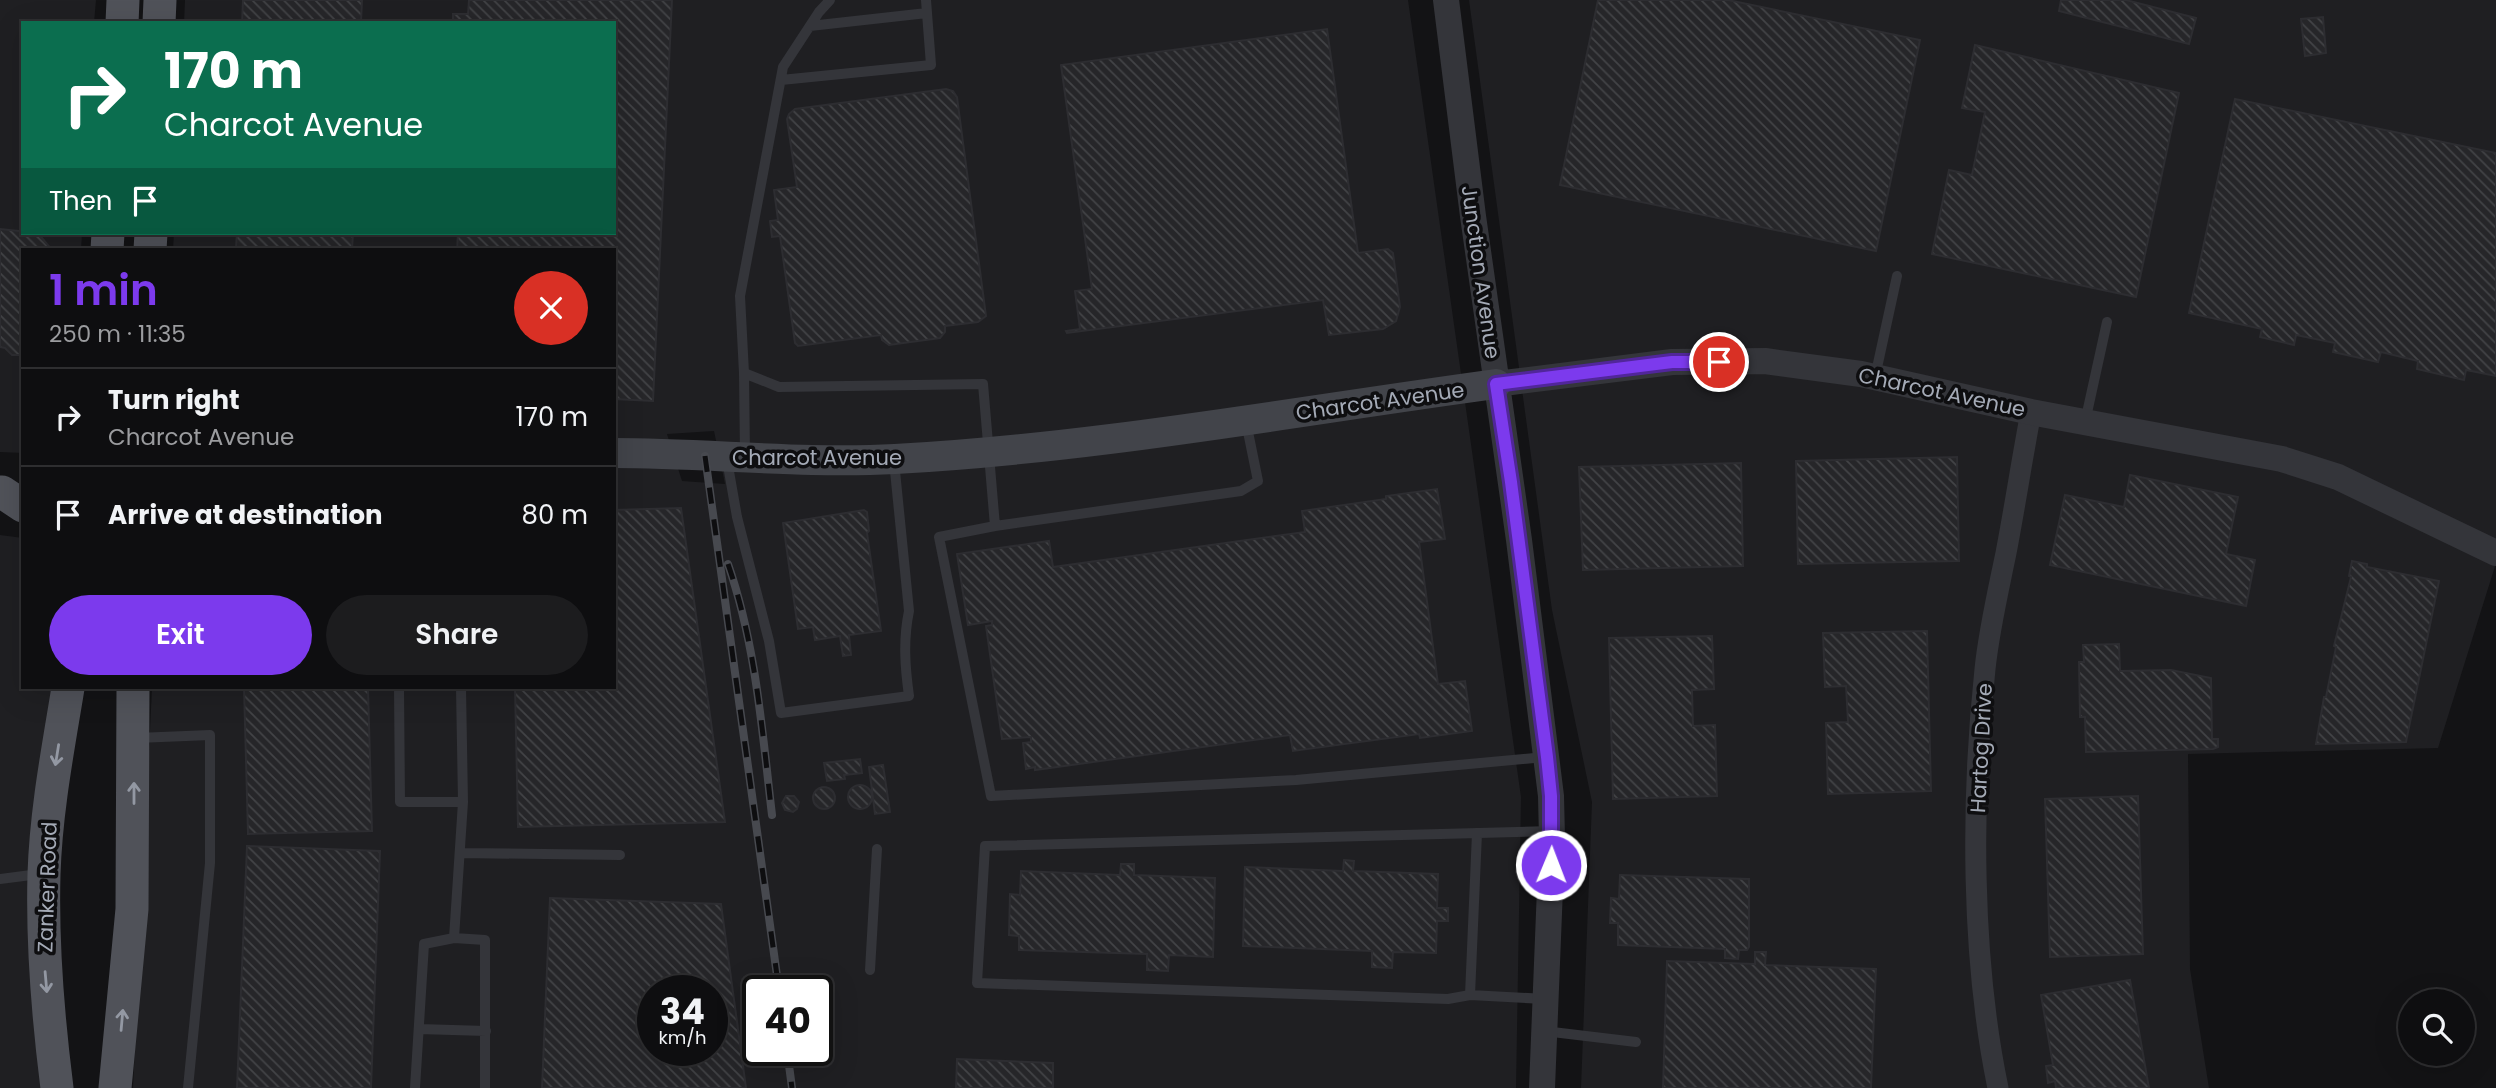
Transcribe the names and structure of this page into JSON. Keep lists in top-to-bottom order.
{
  "streets": {
    "main road": ["Charcot Avenue", "Zanker Road"],
    "street": ["Junction Avenue", "Hartog Drive"]
  },
  "crossings": [
    ["Junction Avenue", "Charcot Avenue"],
    ["Charcot Avenue", "Hartog Drive"]
  ],
  "page": {
    "turn": ["170 m", "Charcot Avenue"],
    "then": "Then",
    "heading": ["1 min", "250 m · 11:35"],
    "list": [
      {
        "name": "Turn right",
        "note": "Charcot Avenue",
        "value": "170 m"
      },
      {
        "name": "Arrive at destination",
        "value": "80 m"
      }
    ],
    "buttons": ["Exit", "Share"],
    "speed": "34 km/h",
    "limit": "40"
  }
}
